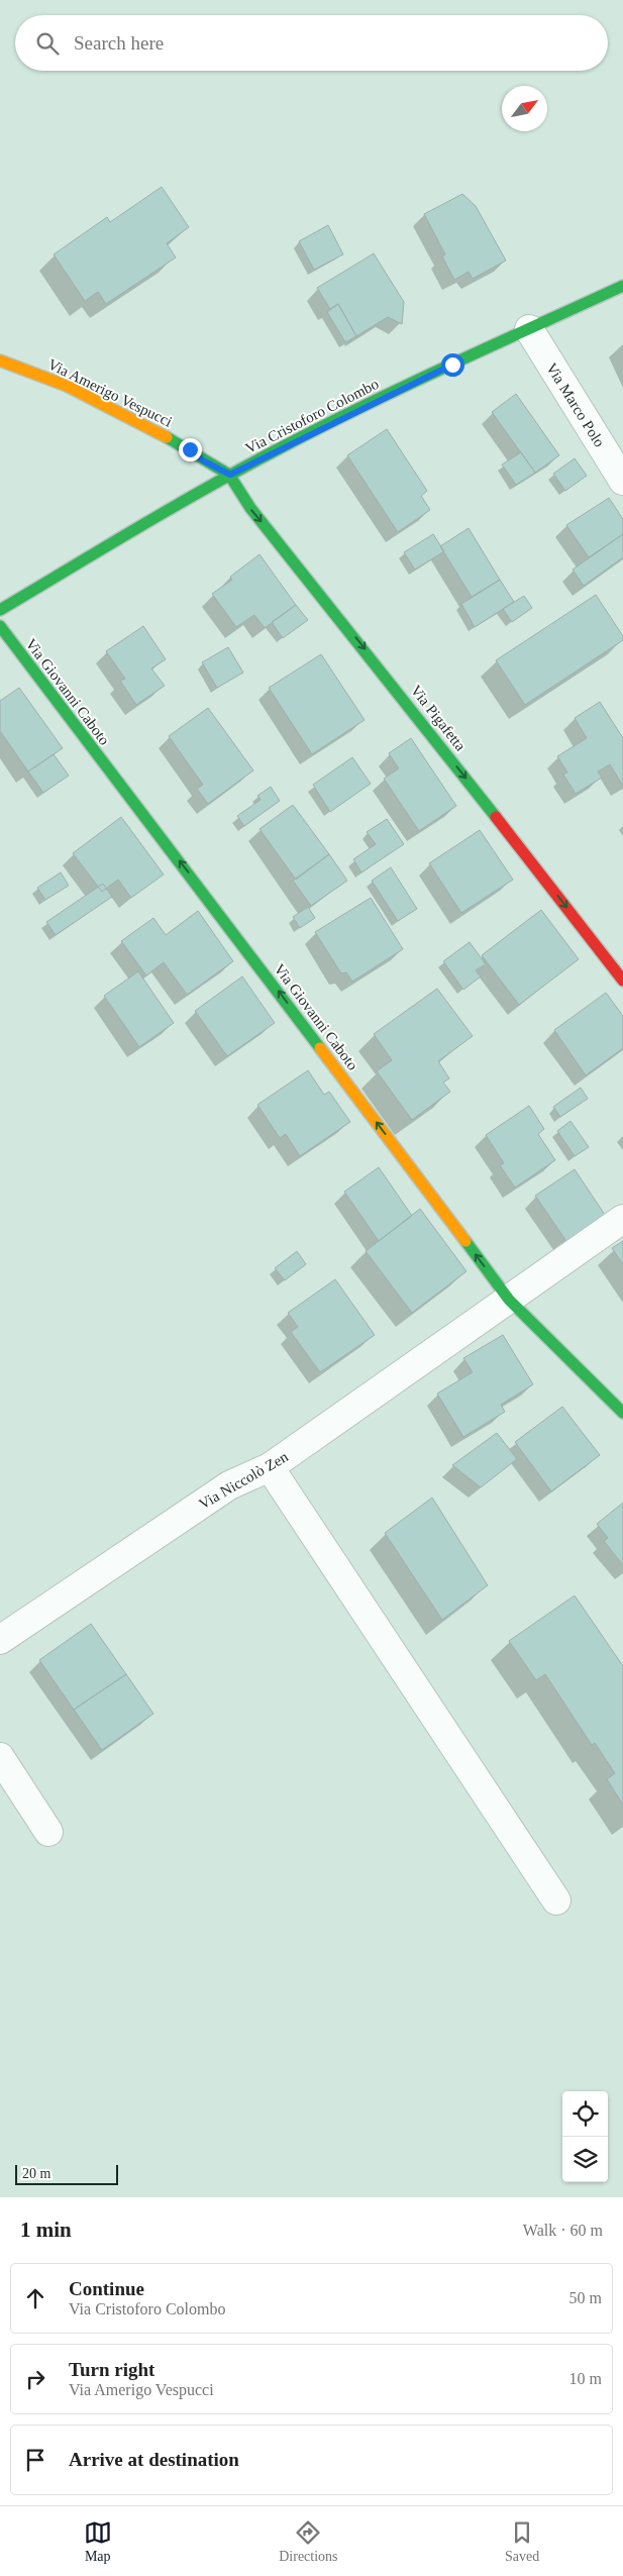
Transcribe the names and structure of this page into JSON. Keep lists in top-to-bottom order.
{
  "streets": {
    "street": [
      "Via Amerigo Vespucci",
      "Via Marco Polo",
      "Via Cristoforo Colombo",
      "Via Giovanni Caboto",
      "Via Pigafetta",
      "Via Niccolò Zen"
    ]
  },
  "crossings": [
    ["Via Amerigo Vespucci", "Via Cristoforo Colombo"],
    ["Via Amerigo Vespucci", "Via Pigafetta"],
    ["Via Marco Polo", "Via Cristoforo Colombo"],
    ["Via Cristoforo Colombo", "Via Pigafetta"],
    ["Via Giovanni Caboto", "Via Niccolò Zen"]
  ],
  "one_way": ["Via Giovanni Caboto", "Via Pigafetta"],
  "scale_bar": "20 m",
  "north": "top right",
  "page": {
    "search": "Search here",
    "scale": "20 m",
    "heading": ["1 min", "Walk · 60 m"],
    "list": [
      ["Continue", "Via Cristoforo Colombo", "50 m"],
      ["Turn right", "Via Amerigo Vespucci", "10 m"],
      "Arrive at destination"
    ],
    "nav": ["Map", "Directions", "Saved"]
  }
}
